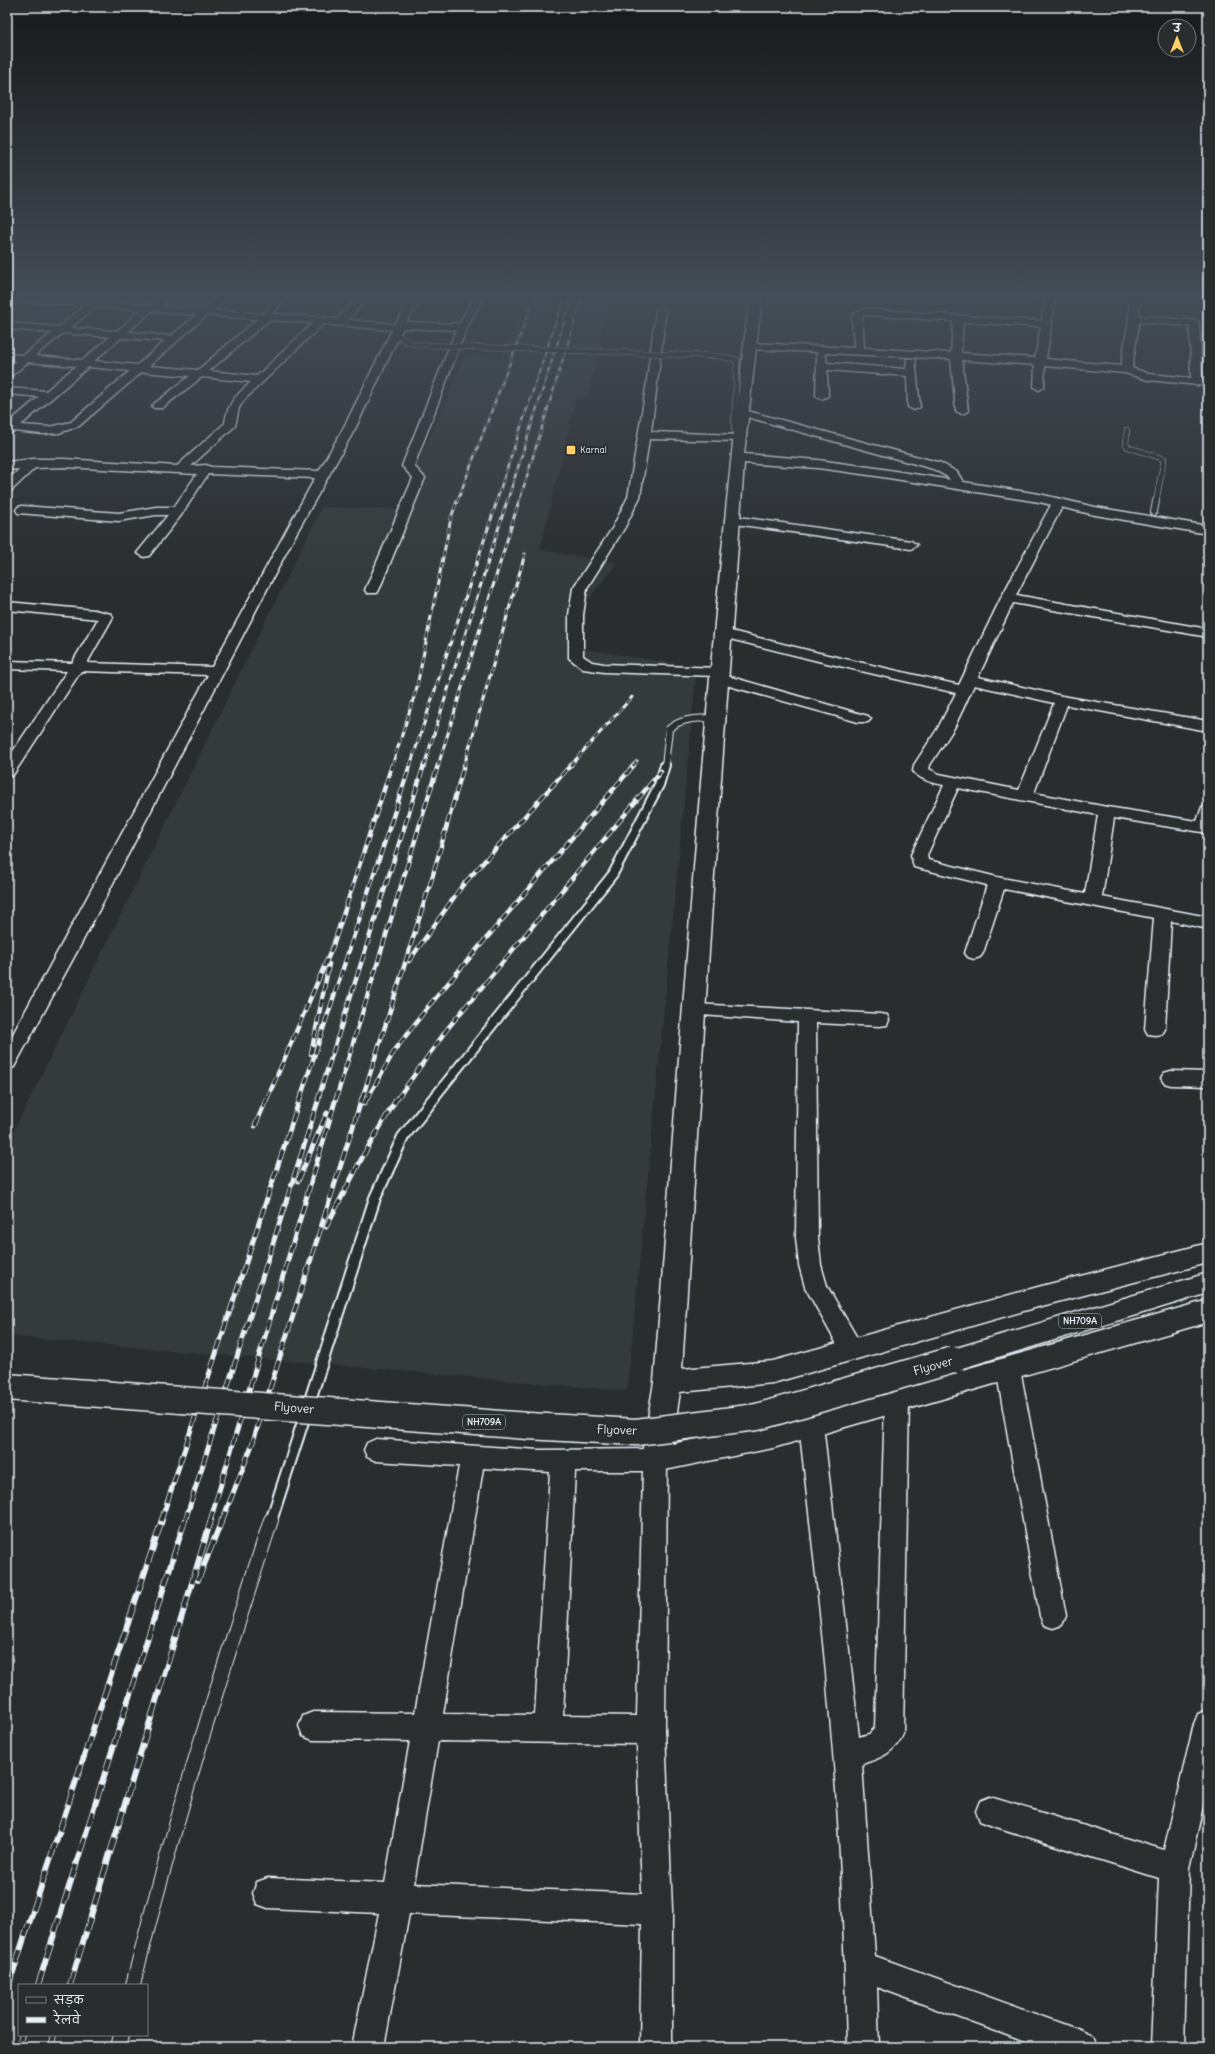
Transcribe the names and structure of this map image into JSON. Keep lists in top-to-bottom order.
{
  "streets": {
    "main road": ["NH709A", "Flyover"]
  },
  "places": {
    "transit": ["Karnal"]
  },
  "legend": ["सड़क", "रेलवे"],
  "north": "top"
}
